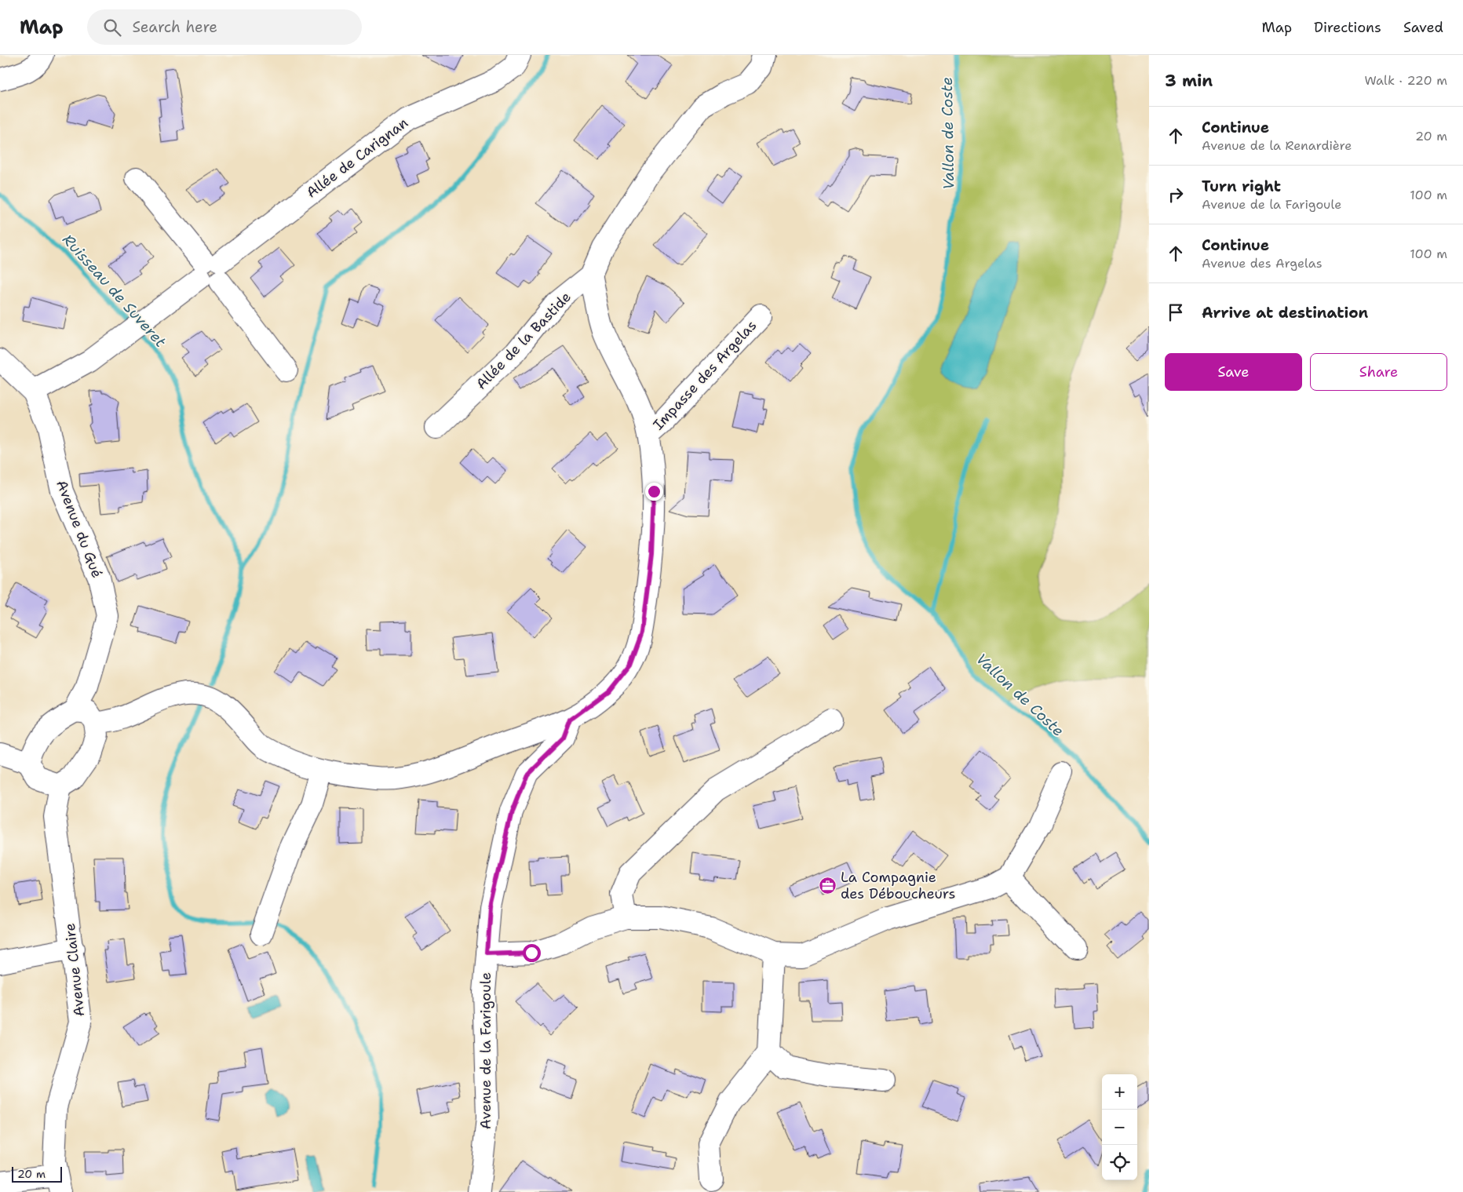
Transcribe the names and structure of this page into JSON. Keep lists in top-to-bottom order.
{
  "streets": {
    "street": [
      "Allée de Carignan",
      "Allée de la Bastide",
      "Impasse des Argelas",
      "Avenue du Gué",
      "Avenue Claire",
      "Avenue de la Farigoule"
    ]
  },
  "crossings": [
    ["Allée de Carignan", "Avenue du Gué"],
    ["Avenue du Gué", "Avenue Claire"]
  ],
  "water": ["Vallon de Coste", "Ruisseau de Suveret"],
  "places": {
    "office": ["La Compagnie des Déboucheurs"]
  },
  "scale_bar": "20 m",
  "page": {
    "header": "Map",
    "search": "Search here",
    "nav": ["Map", "Directions", "Saved"],
    "heading": ["3 min", "Walk · 220 m"],
    "list": [
      ["Continue", "Avenue de la Renardière", "20 m"],
      ["Turn right", "Avenue de la Farigoule", "100 m"],
      ["Continue", "Avenue des Argelas", "100 m"],
      "Arrive at destination"
    ],
    "buttons": ["Save", "Share"],
    "map_buttons": ["+", "−"],
    "scale": "20 m"
  }
}
